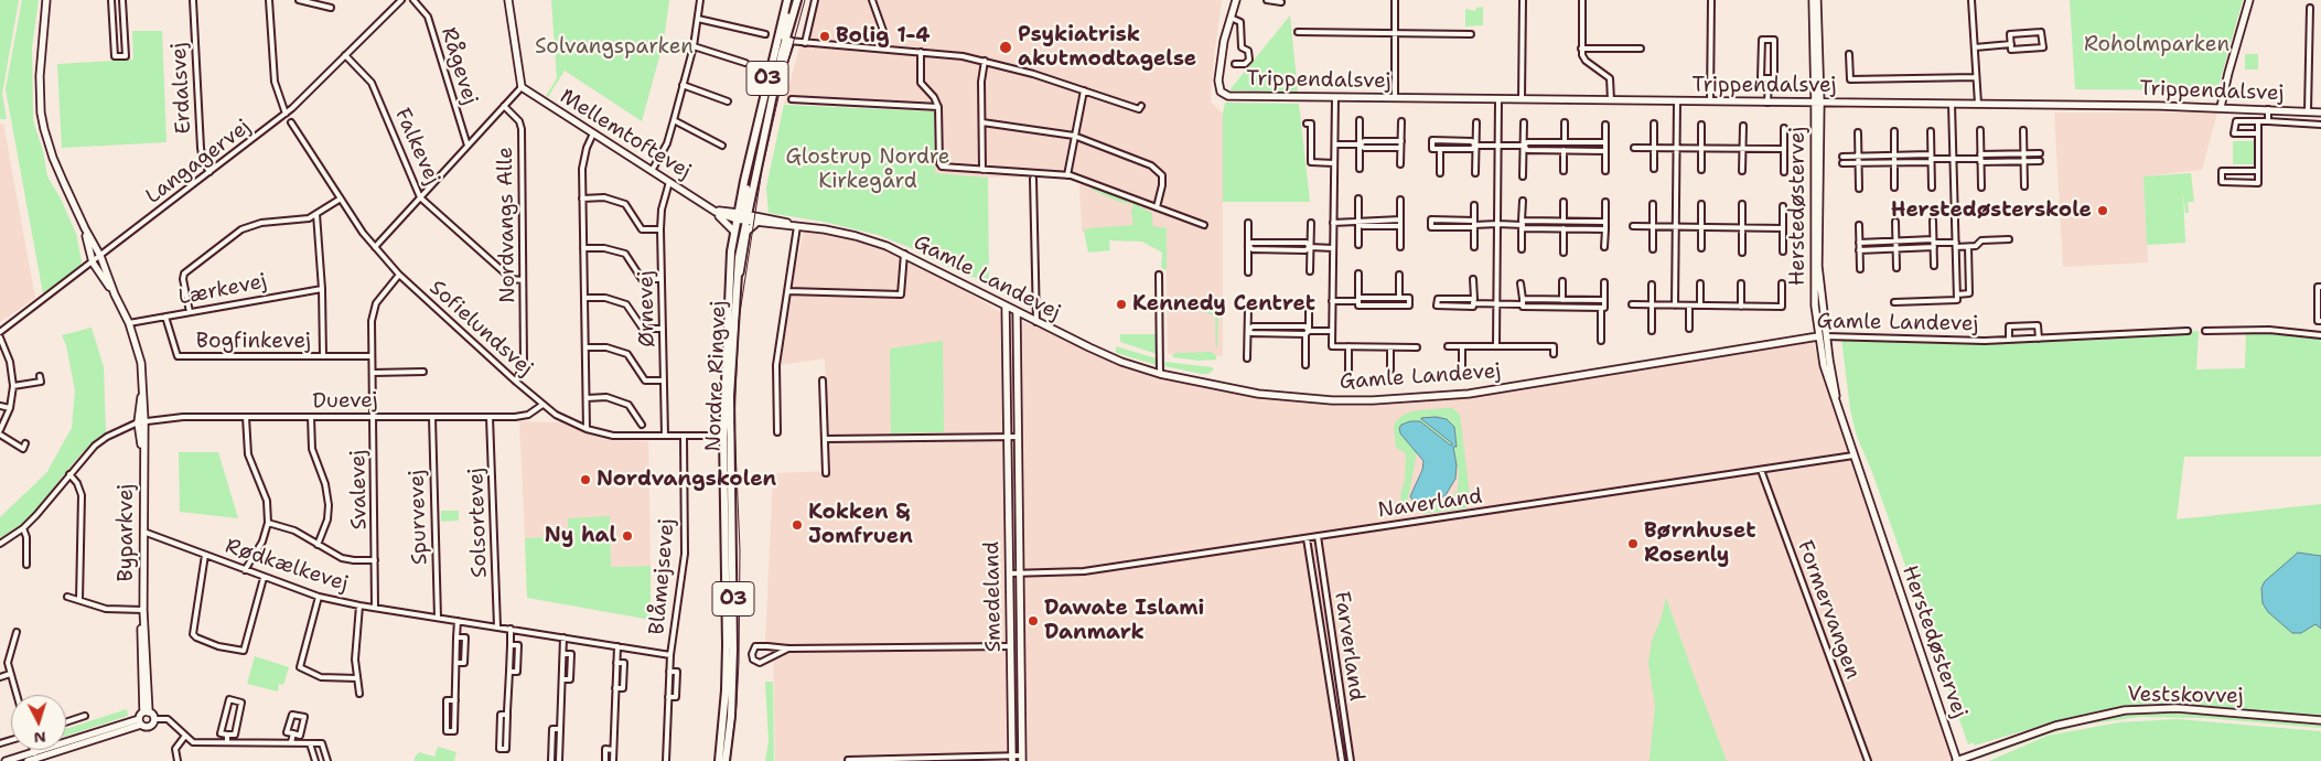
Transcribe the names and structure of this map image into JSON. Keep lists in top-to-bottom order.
{
  "streets": {
    "main road": ["O3", "Nordre Ringvej"],
    "street": [
      "Rågevej",
      "Trippendalsvej",
      "Erdalsvej",
      "Mellemtoftevej",
      "Falkevej",
      "Langagervej",
      "Herstedøstervej",
      "Nordvangs Alle",
      "Gamle Landevej",
      "Lærkevej",
      "Ørnevej",
      "Sofielundsvej",
      "Bogfinkevej",
      "Duevej",
      "Svalevej",
      "Naverland",
      "Spurvevej",
      "Solsortevej",
      "Byparkvej",
      "Rødkælkevej",
      "Blåmejsevej",
      "Smedeland",
      "Formervangen",
      "Farverland",
      "Vestskovvej"
    ]
  },
  "crossings": [
    ["Trippendalsvej", "Herstedøstervej"],
    ["Erdalsvej", "Langagervej"],
    ["Mellemtoftevej", "Gamle Landevej"],
    ["Mellemtoftevej", "Ørnevej"],
    ["Mellemtoftevej", "Nordre Ringvej"],
    ["Falkevej", "Langagervej"],
    ["Falkevej", "Nordvangs Alle"],
    ["Langagervej", "Byparkvej"],
    ["Herstedøstervej", "Gamle Landevej"],
    ["Herstedøstervej", "Naverland"],
    ["Herstedøstervej", "Vestskovvej"],
    ["Nordvangs Alle", "Sofielundsvej"],
    ["Gamle Landevej", "Nordre Ringvej"],
    ["Gamle Landevej", "Smedeland"],
    ["Lærkevej", "Bogfinkevej"],
    ["Lærkevej", "Byparkvej"],
    ["Ørnevej", "Sofielundsvej"],
    ["Sofielundsvej", "Nordre Ringvej"],
    ["Sofielundsvej", "Duevej"],
    ["Sofielundsvej", "Svalevej"],
    ["Sofielundsvej", "Blåmejsevej"],
    ["Bogfinkevej", "Svalevej"],
    ["Duevej", "Svalevej"],
    ["Duevej", "Spurvevej"],
    ["Duevej", "Solsortevej"],
    ["Duevej", "Byparkvej"],
    ["Svalevej", "Rødkælkevej"],
    ["Naverland", "Smedeland"],
    ["Naverland", "Formervangen"],
    ["Naverland", "Farverland"],
    ["Spurvevej", "Rødkælkevej"],
    ["Solsortevej", "Rødkælkevej"],
    ["Byparkvej", "Rødkælkevej"],
    ["Rødkælkevej", "Blåmejsevej"]
  ],
  "parks": ["Roholmparken", "Solvangsparken", "Glostrup Nordre Kirkegård"],
  "places": [
    "Bolig 1-4",
    "Psykiatrisk akutmodtagelse",
    "Herstedøsterskole",
    "Kennedy Centret",
    "Nordvangskolen",
    "Kokken & Jomfruen",
    "Ny hal",
    "Børnhuset Rosenly",
    "Dawate Islami Danmark"
  ],
  "north": "bottom"
}
